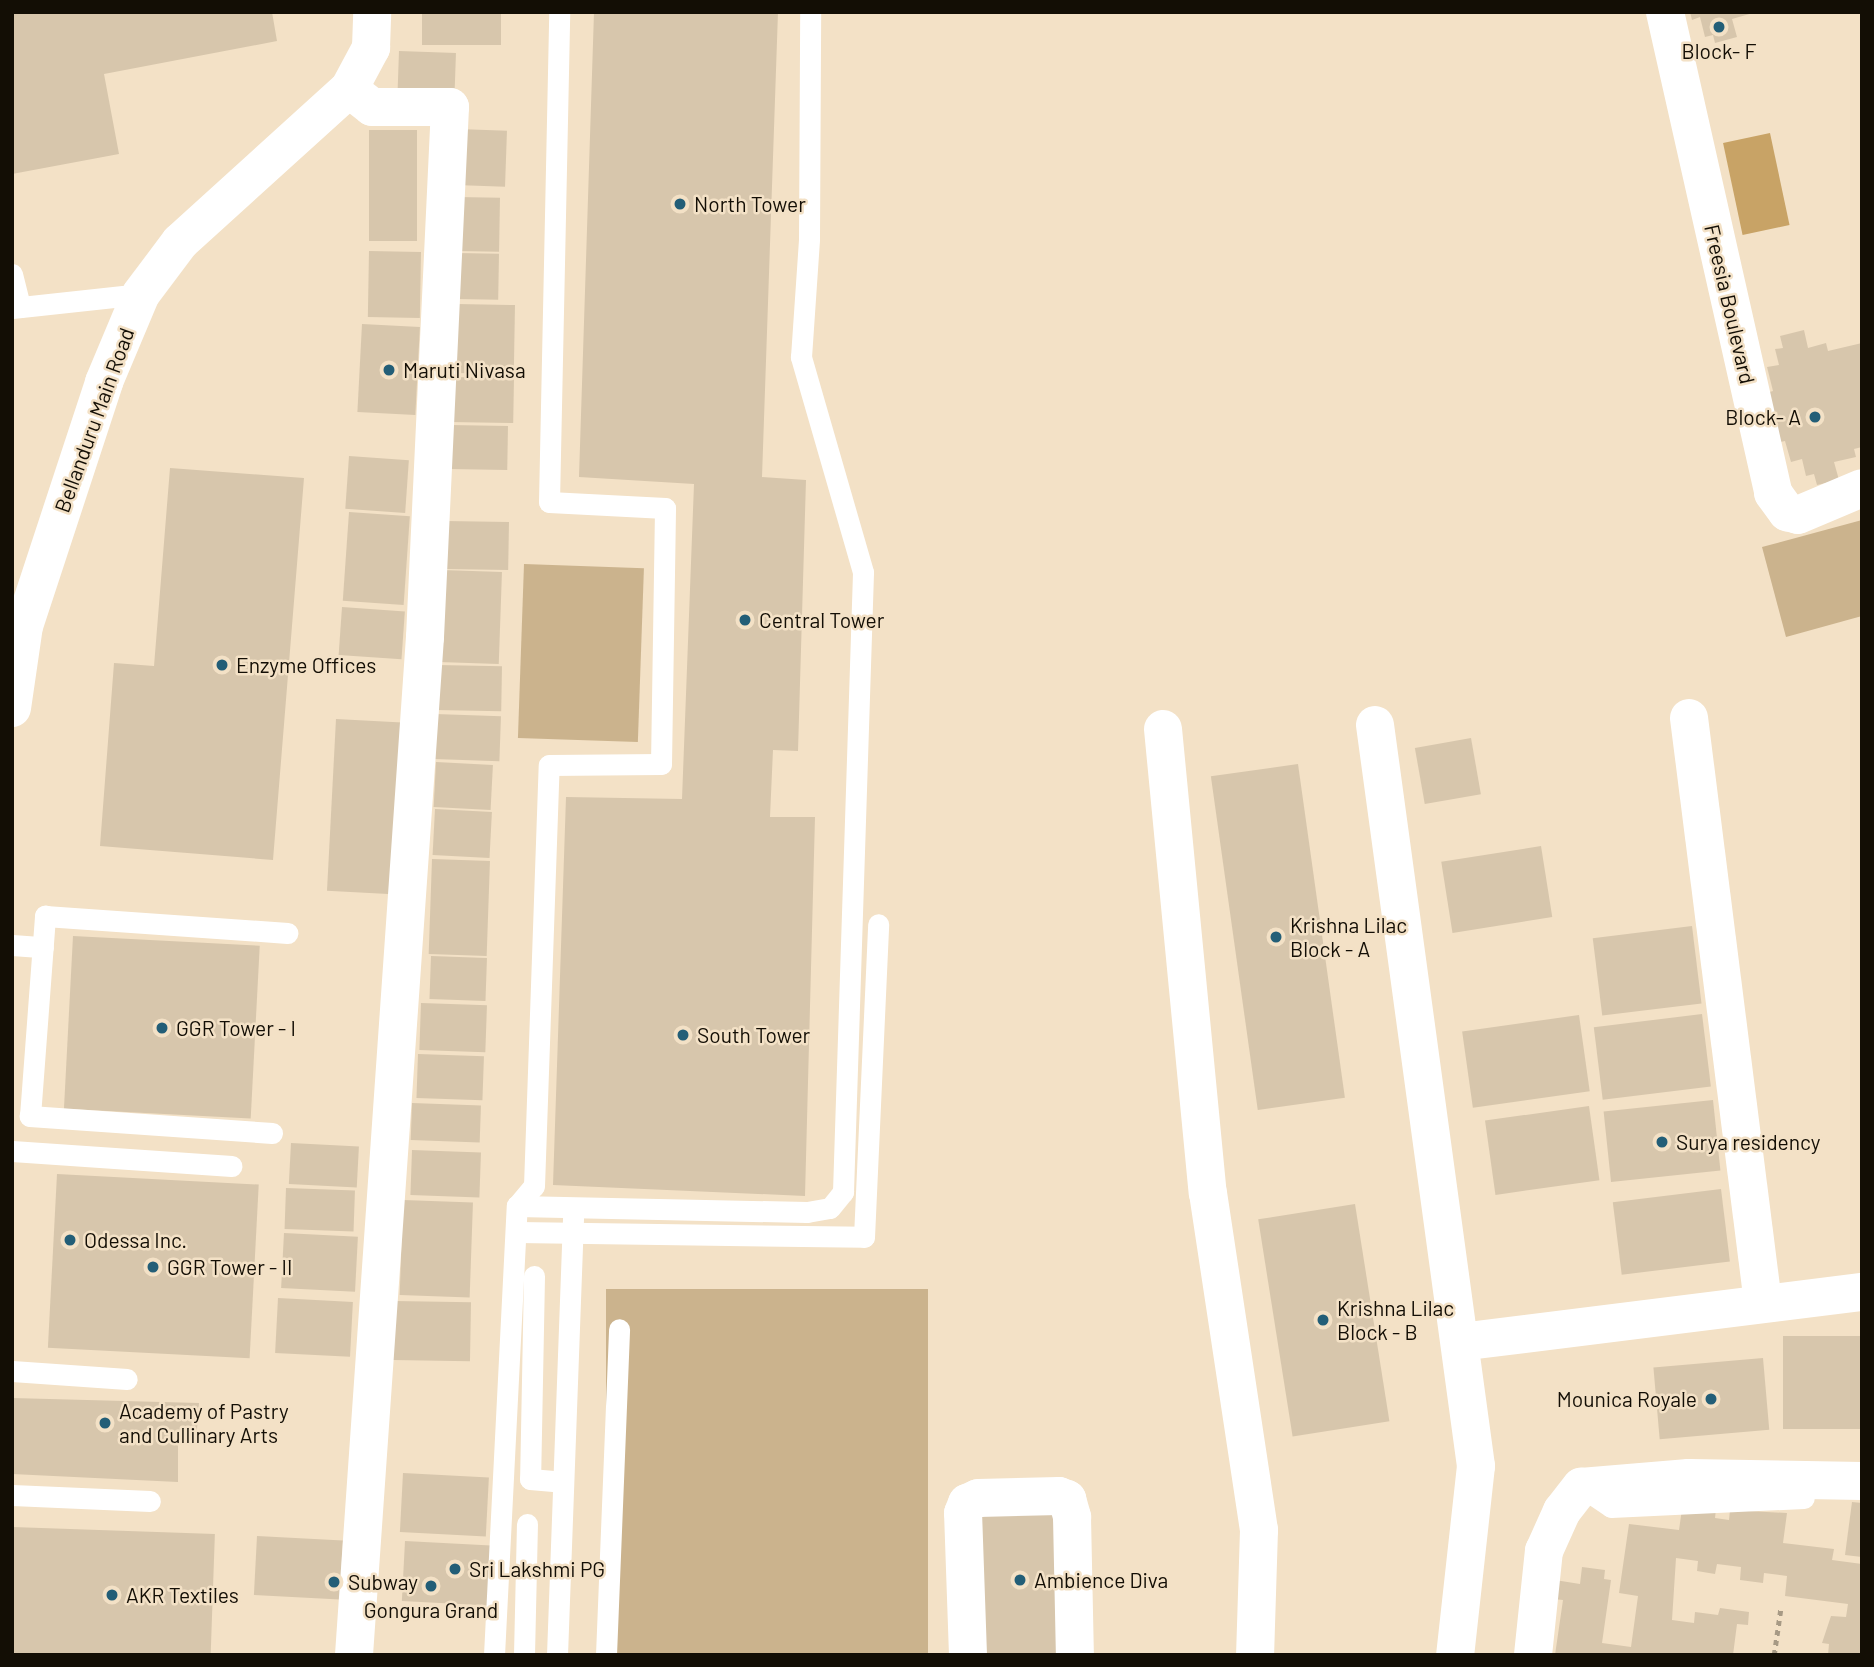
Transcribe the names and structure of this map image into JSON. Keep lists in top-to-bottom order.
{
  "streets": {
    "street": ["Freesia Boulevard", "Bellanduru Main Road"]
  },
  "places": [
    "Block- F",
    "North Tower",
    "Maruti Nivasa",
    "Block- A",
    "Central Tower",
    "Enzyme Offices",
    "Krishna Lilac Block - A",
    "GGR Tower - I",
    "South Tower",
    "Surya residency",
    "Odessa Inc.",
    "GGR Tower - II",
    "Krishna Lilac Block - B",
    "Mounica Royale",
    "Academy of Pastry and Cullinary Arts",
    "Sri Lakshmi PG",
    "Ambience Diva",
    "Subway",
    "Gongura Grand",
    "AKR Textiles"
  ]
}
